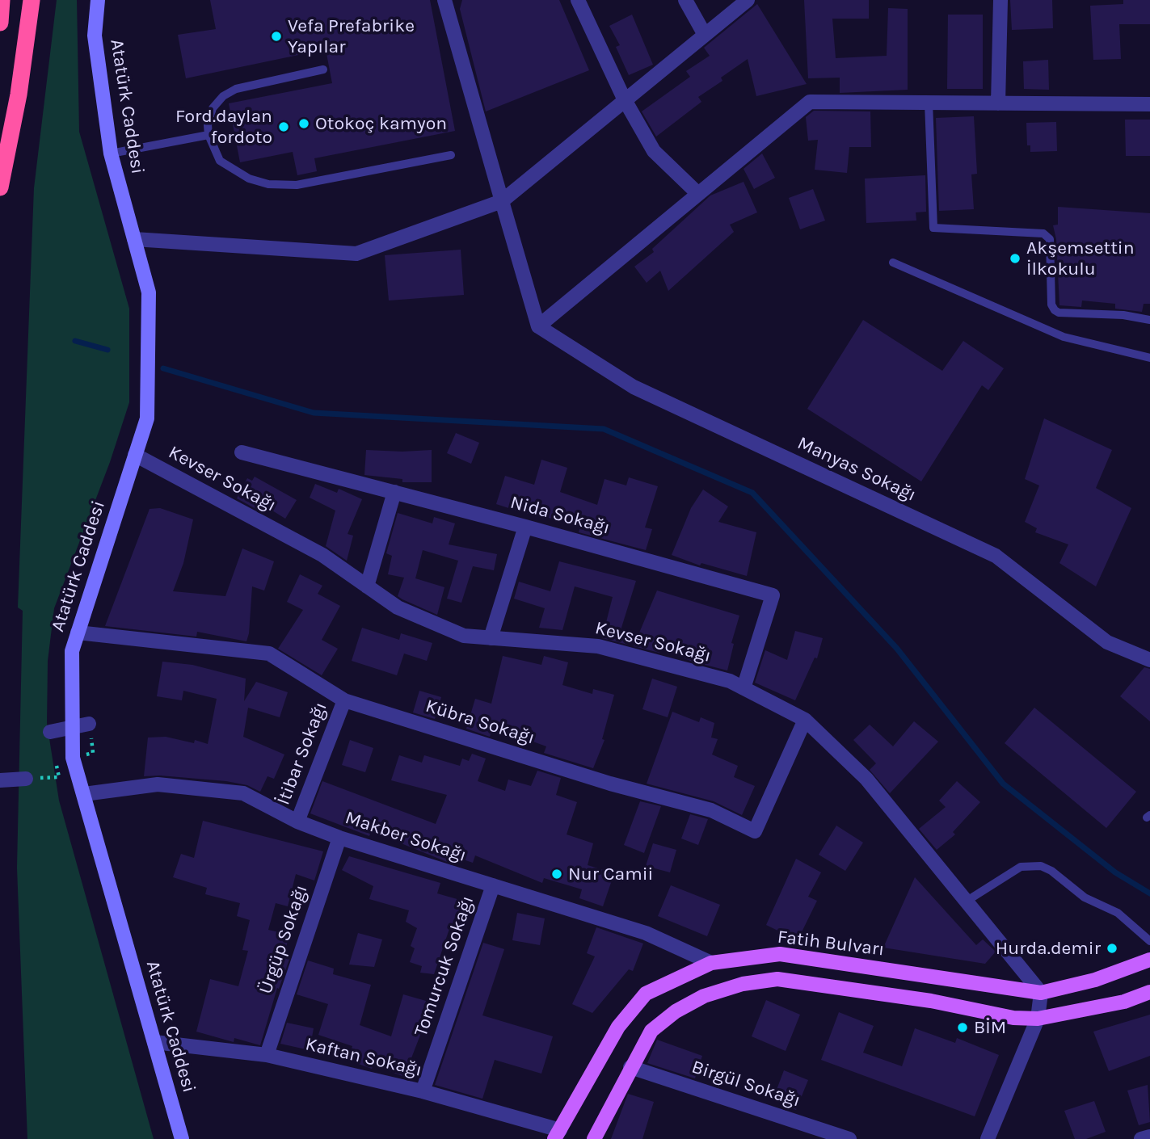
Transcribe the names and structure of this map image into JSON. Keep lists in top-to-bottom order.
{
  "streets": {
    "main road": ["Fatih Bulvarı"],
    "street": [
      "Atatürk Caddesi",
      "Manyas Sokağı",
      "Kevser Sokağı",
      "Nida Sokağı",
      "Kübra Sokağı",
      "İtibar Sokağı",
      "Makber Sokağı",
      "Ürgüp Sokağı",
      "Tomurcuk Sokağı",
      "Kaftan Sokağı",
      "Birgül Sokağı"
    ]
  },
  "crossings": [
    ["Atatürk Caddesi", "Kevser Sokağı"],
    ["Atatürk Caddesi", "Kübra Sokağı"],
    ["Atatürk Caddesi", "Makber Sokağı"],
    ["Atatürk Caddesi", "Kaftan Sokağı"],
    ["Kevser Sokağı", "Nida Sokağı"],
    ["Kevser Sokağı", "Kübra Sokağı"],
    ["Kevser Sokağı", "Fatih Bulvarı"],
    ["Kübra Sokağı", "İtibar Sokağı"],
    ["İtibar Sokağı", "Makber Sokağı"],
    ["Makber Sokağı", "Ürgüp Sokağı"],
    ["Makber Sokağı", "Fatih Bulvarı"],
    ["Makber Sokağı", "Tomurcuk Sokağı"],
    ["Ürgüp Sokağı", "Kaftan Sokağı"],
    ["Fatih Bulvarı", "Kaftan Sokağı"],
    ["Tomurcuk Sokağı", "Kaftan Sokağı"]
  ],
  "places": [
    "Vefa Prefabrike Yapılar",
    "Otokoç kamyon",
    "Ford.daylan fordoto",
    "Akşemsettin İlkokulu",
    "Nur Camii",
    "Hurda.demir",
    "BİM"
  ]
}
